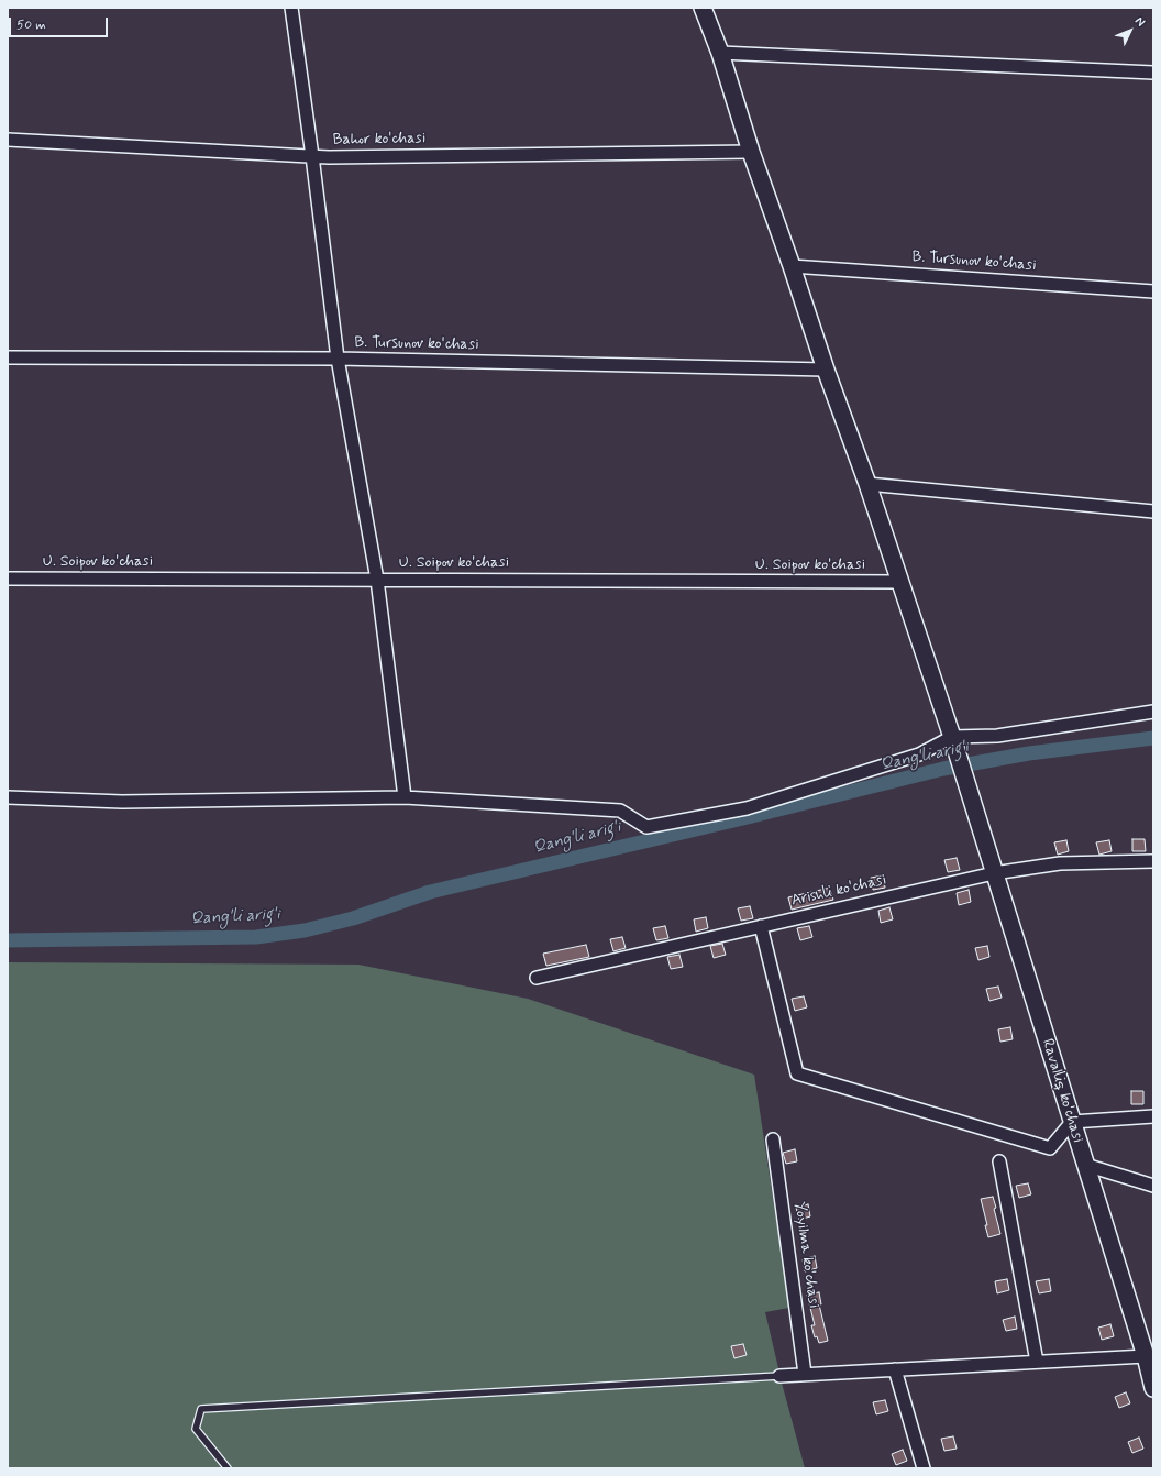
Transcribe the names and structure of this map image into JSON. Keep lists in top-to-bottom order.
{
  "streets": {
    "street": [
      "Bahor ko'chasi",
      "B. Tursunov ko'chasi",
      "U. Soipov ko'chasi",
      "Arishli ko'chasi",
      "Ravalliq ko'chasi",
      "Yoyilma ko'chasi"
    ]
  },
  "crossings": [
    ["Bahor ko'chasi", "Ravalliq ko'chasi"],
    ["B. Tursunov ko'chasi", "Ravalliq ko'chasi"],
    ["U. Soipov ko'chasi", "Ravalliq ko'chasi"],
    ["Arishli ko'chasi", "Ravalliq ko'chasi"]
  ],
  "water": ["Qang'li arig'i"],
  "scale_bar": "50 m",
  "north": "top right"
}
